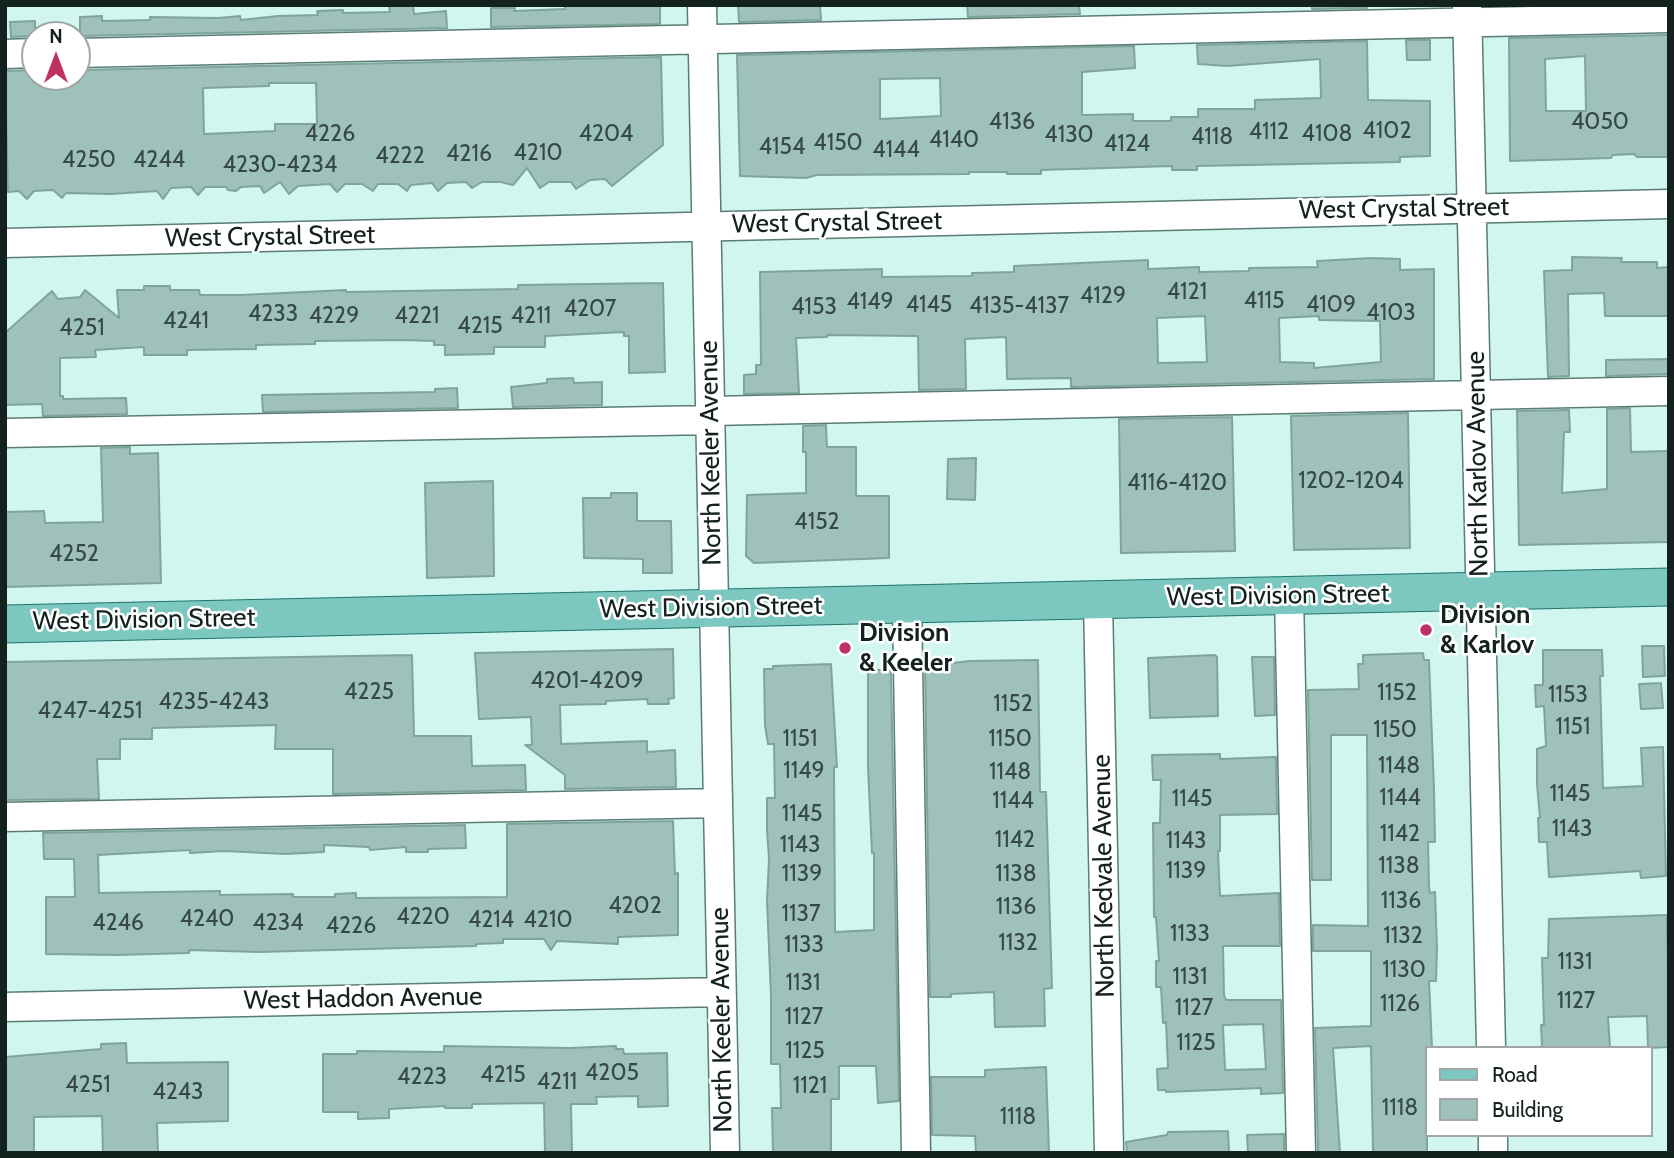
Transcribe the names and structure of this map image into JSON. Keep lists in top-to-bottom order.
{
  "streets": {
    "main road": ["West Division Street"],
    "street": [
      "West Crystal Street",
      "North Keeler Avenue",
      "North Karlov Avenue",
      "North Kedvale Avenue",
      "West Haddon Avenue"
    ]
  },
  "crossings": [
    ["West Crystal Street", "North Keeler Avenue"],
    ["West Crystal Street", "North Karlov Avenue"],
    ["North Keeler Avenue", "West Division Street"],
    ["North Keeler Avenue", "West Haddon Avenue"],
    ["North Karlov Avenue", "West Division Street"],
    ["West Division Street", "North Kedvale Avenue"]
  ],
  "places": ["Division & Karlov", "Division & Keeler"],
  "house_numbers": [
    "4136",
    "4050",
    "4102",
    "4112",
    "4226",
    "4204",
    "4108",
    "4130",
    "4118",
    "4140",
    "4150",
    "4124",
    "4154",
    "4144",
    "4210",
    "4216",
    "4222",
    "4250",
    "4244",
    "4230-4234",
    "4121",
    "4129",
    "4115",
    "4149",
    "4145",
    "4109",
    "4135-4137",
    "4153",
    "4207",
    "4103",
    "4233",
    "4229",
    "4221",
    "4211",
    "4241",
    "4215",
    "4251",
    "1202-1204",
    "4116-4120",
    "4152",
    "4252",
    "4201-4209",
    "4225",
    "1152",
    "1153",
    "4235-4243",
    "1152",
    "4247-4251",
    "1151",
    "1150",
    "1151",
    "1150",
    "1148",
    "1149",
    "1148",
    "1145",
    "1144",
    "1145",
    "1144",
    "1145",
    "1143",
    "1142",
    "1142",
    "1143",
    "1143",
    "1138",
    "1139",
    "1139",
    "1138",
    "1136",
    "4202",
    "1136",
    "1137",
    "4220",
    "4240",
    "4214",
    "4210",
    "4246",
    "4234",
    "4226",
    "1133",
    "1132",
    "1132",
    "1133",
    "1131",
    "1130",
    "1131",
    "1131",
    "1127",
    "1126",
    "1127",
    "1127",
    "1125",
    "1125",
    "4205",
    "4215",
    "4223",
    "4211",
    "4251",
    "1121",
    "4243",
    "1118",
    "1118"
  ],
  "legend": ["Road", "Building"],
  "north": "top"
}
